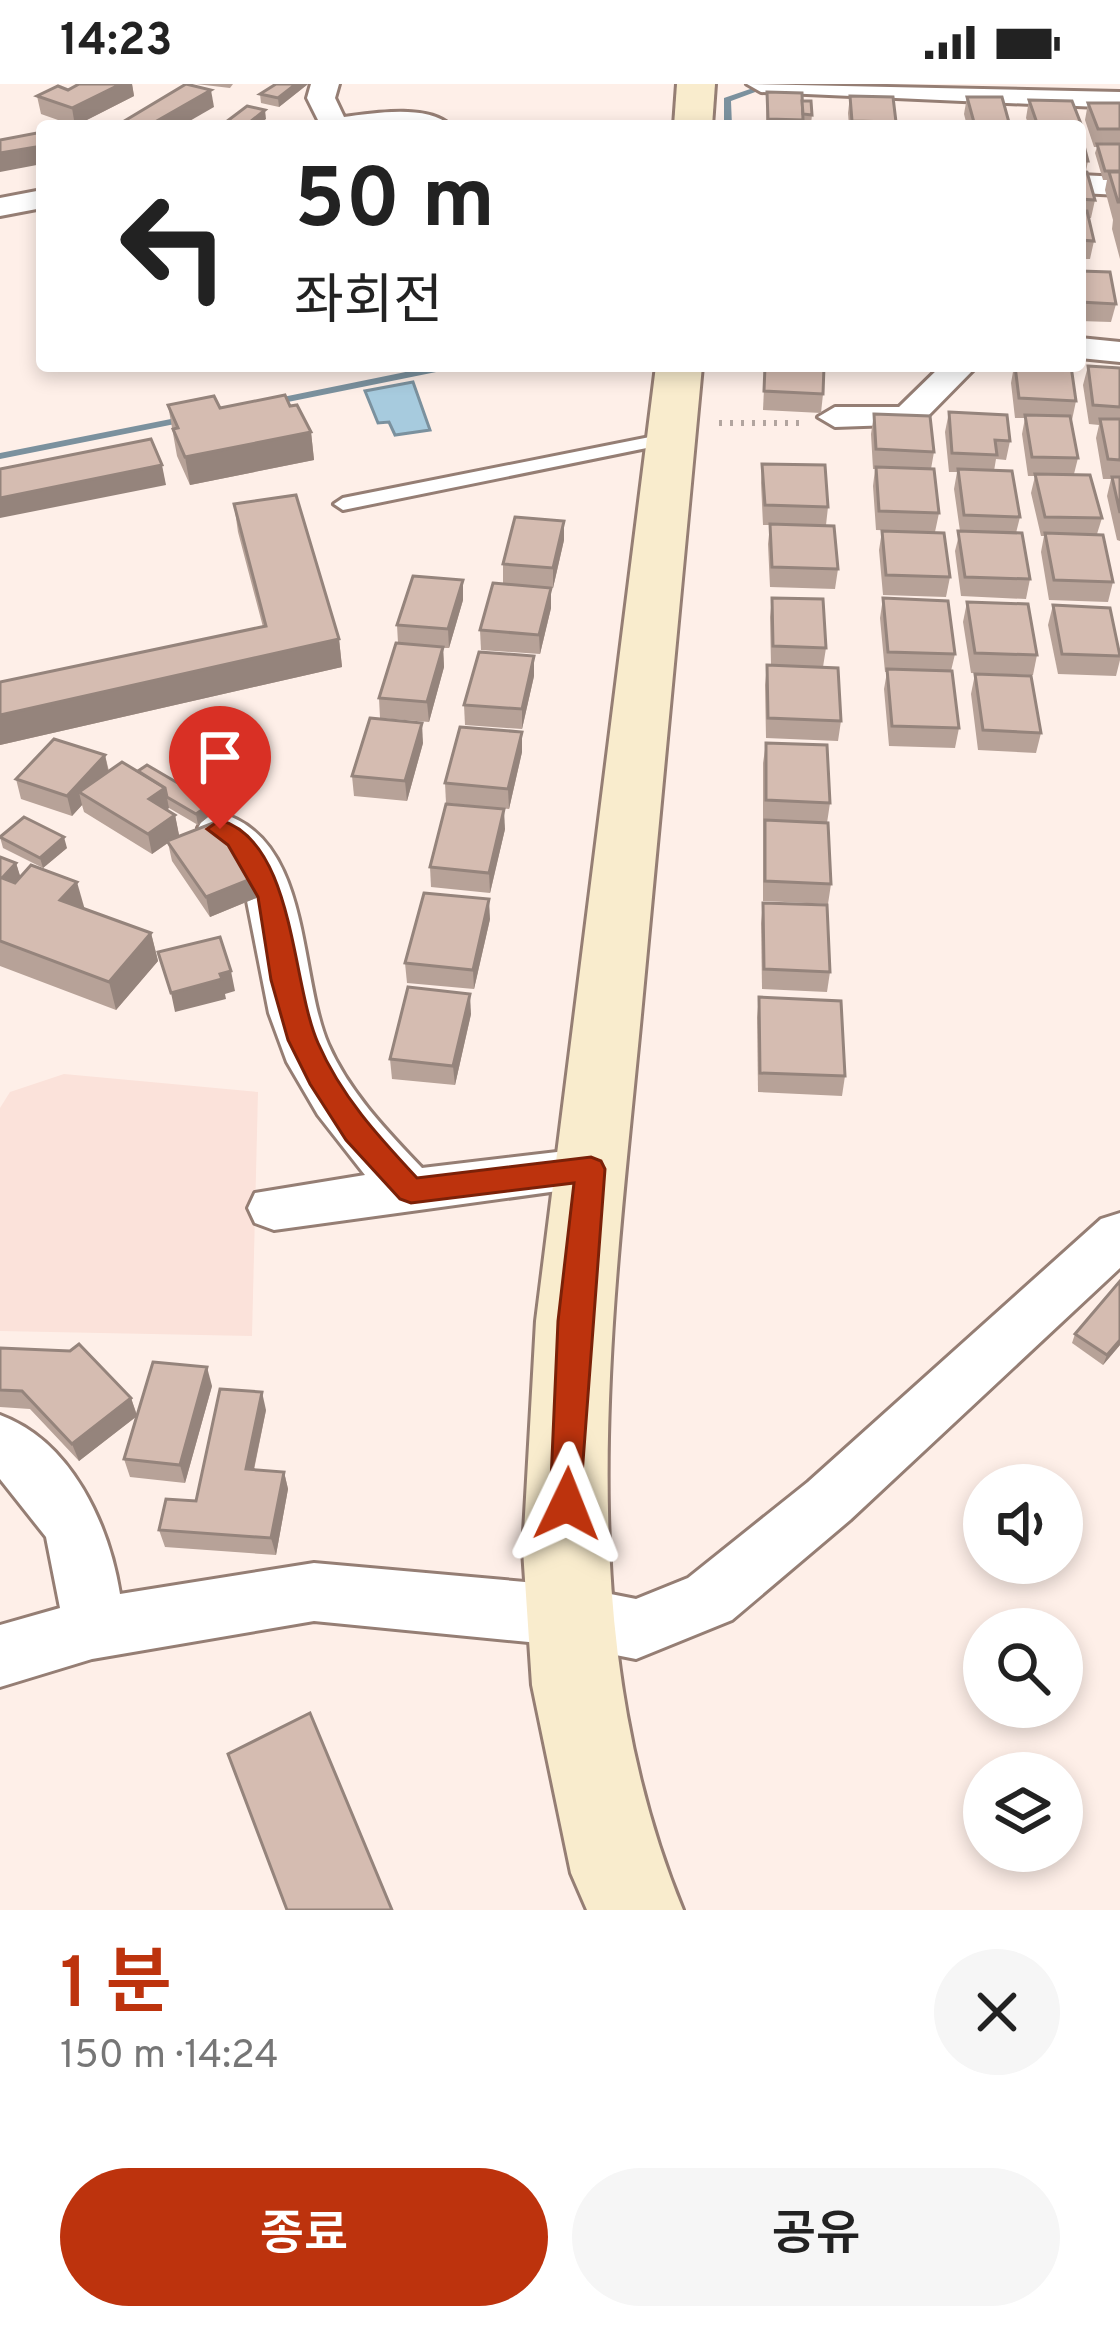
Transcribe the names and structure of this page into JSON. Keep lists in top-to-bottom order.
{
  "page": {
    "status": "14:23",
    "turn": ["50 m", "좌회전"],
    "heading": ["1 분", "150 m · 14:24"],
    "buttons": ["종료", "공유"]
  }
}
